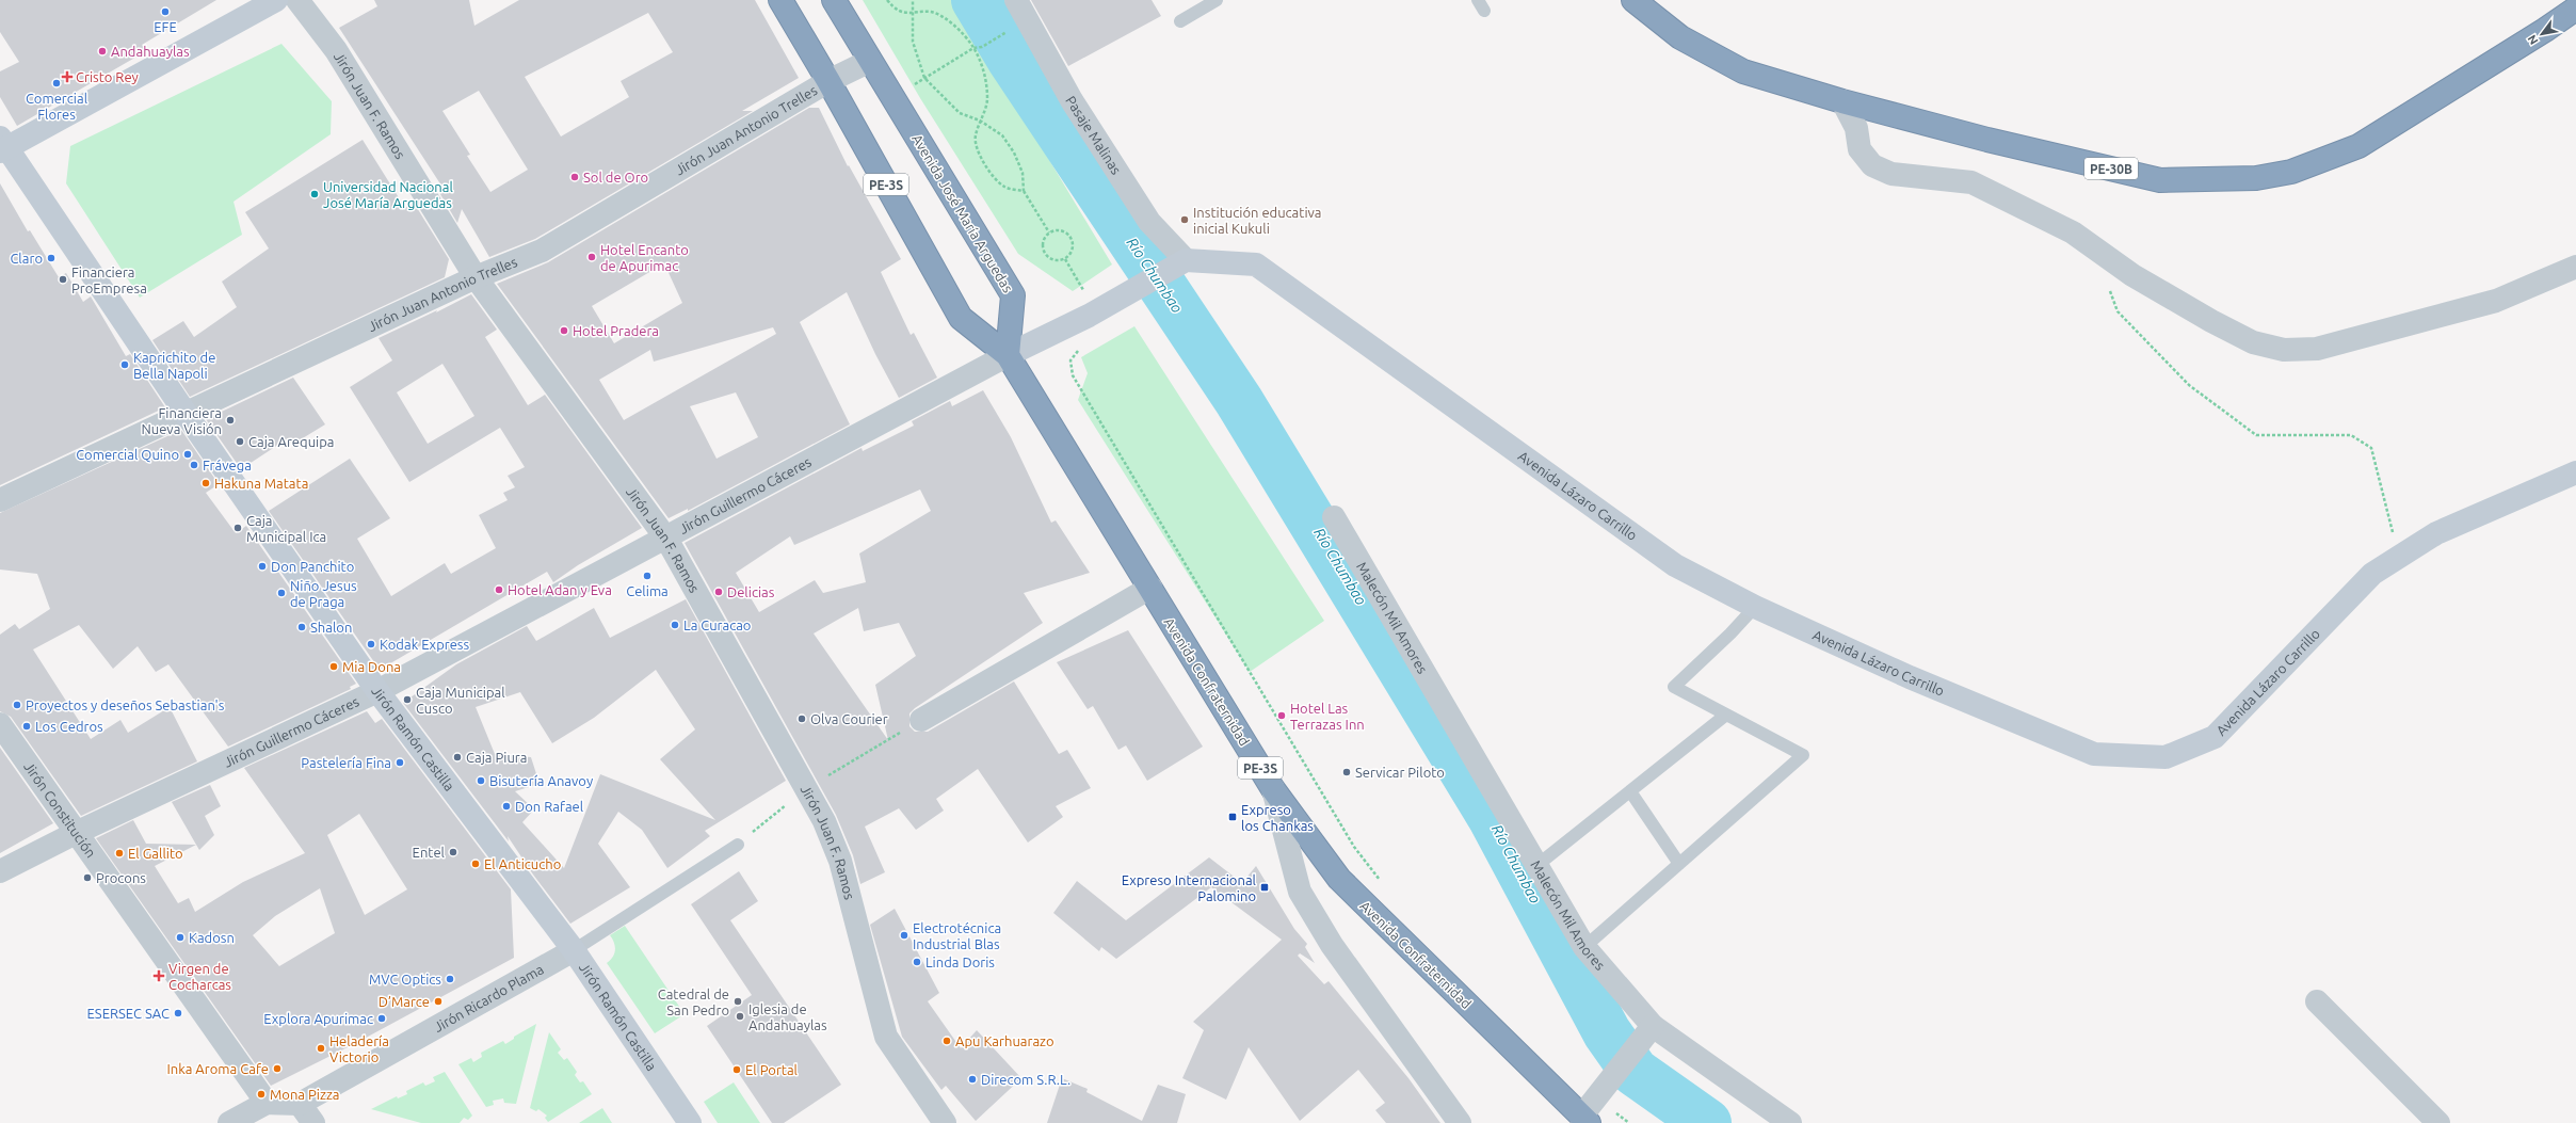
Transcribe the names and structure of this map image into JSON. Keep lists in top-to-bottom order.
{
  "streets": {
    "highway": [
      "PE-30B",
      "PE-3S",
      "Avenida José María Arguedas",
      "Avenida Confraternidad"
    ],
    "main road": ["Avenida Lázaro Carrillo", "Jirón Ramón Castilla"],
    "street": [
      "Jirón Juan F. Ramos",
      "Jirón Juan Antonio Trelles",
      "Pasaje Malinas",
      "Jirón Guillermo Cáceres",
      "Malecón Mil Amores",
      "Jirón Constitución",
      "Jirón Ricardo Plama"
    ]
  },
  "crossings": [
    ["Jirón Juan F. Ramos", "Jirón Juan Antonio Trelles"],
    ["Jirón Juan F. Ramos", "Jirón Guillermo Cáceres"],
    ["Jirón Juan Antonio Trelles", "PE-3S"],
    ["Jirón Juan Antonio Trelles", "Avenida José María Arguedas"],
    ["Jirón Juan Antonio Trelles", "Jirón Ramón Castilla"],
    ["Pasaje Malinas", "Avenida Lázaro Carrillo"],
    ["PE-3S", "Avenida José María Arguedas"],
    ["PE-3S", "Jirón Guillermo Cáceres"],
    ["PE-3S", "Avenida Confraternidad"],
    ["Avenida José María Arguedas", "Jirón Guillermo Cáceres"],
    ["Avenida José María Arguedas", "Avenida Confraternidad"],
    ["Jirón Guillermo Cáceres", "Avenida Confraternidad"],
    ["Jirón Guillermo Cáceres", "Jirón Ramón Castilla"],
    ["Jirón Guillermo Cáceres", "Jirón Constitución"],
    ["Jirón Ramón Castilla", "Jirón Ricardo Plama"]
  ],
  "water": ["Río Chumbao"],
  "places": {
    "other": [
      "EFE",
      "Andahuaylas",
      "Comercial Flores",
      "Sol de Oro",
      "Universidad Nacional José María Arguedas",
      "Institución educativa inicial Kukuli",
      "Hotel Encanto de Apurimac",
      "Claro",
      "Financiera ProEmpresa",
      "Hotel Pradera",
      "Kaprichito de Bella Napoli",
      "Financiera Nueva Visión",
      "Caja Arequipa",
      "Comercial Quino",
      "Frávega",
      "Hakuna Matata",
      "Caja Municipal Ica",
      "Don Panchito",
      "Celima",
      "Hotel Adan y Eva",
      "Delicias",
      "Niño Jesus de Praga",
      "La Curacao",
      "Shalon",
      "Kodak Express",
      "Mia Dona",
      "Caja Municipal Cusco",
      "Proyectos y deseños Sebastian's",
      "Hotel Las Terrazas Inn",
      "Olva Courier",
      "Los Cedros",
      "Caja Piura",
      "Pastelería Fina",
      "Servicar Piloto",
      "Bisutería Anavoy",
      "Don Rafael",
      "Entel",
      "El Gallito",
      "El Anticucho",
      "Procons",
      "Electrotécnica Industrial Blas",
      "Kadosn",
      "Linda Doris",
      "MVC Optics",
      "D’Marce",
      "Catedral de San Pedro",
      "ESERSEC SAC",
      "Iglesia de Andahuaylas",
      "Explora Apurimac",
      "Apu Karhuarazo",
      "Heladería Victorio",
      "Inka Aroma Cafe",
      "El Portal",
      "Direcom S.R.L.",
      "Mona Pizza"
    ],
    "health": ["Cristo Rey", "Virgen de Cocharcas"],
    "transit": ["Expreso los Chankas", "Expreso Internacional Palomino"]
  },
  "north": "bottom left"
}
